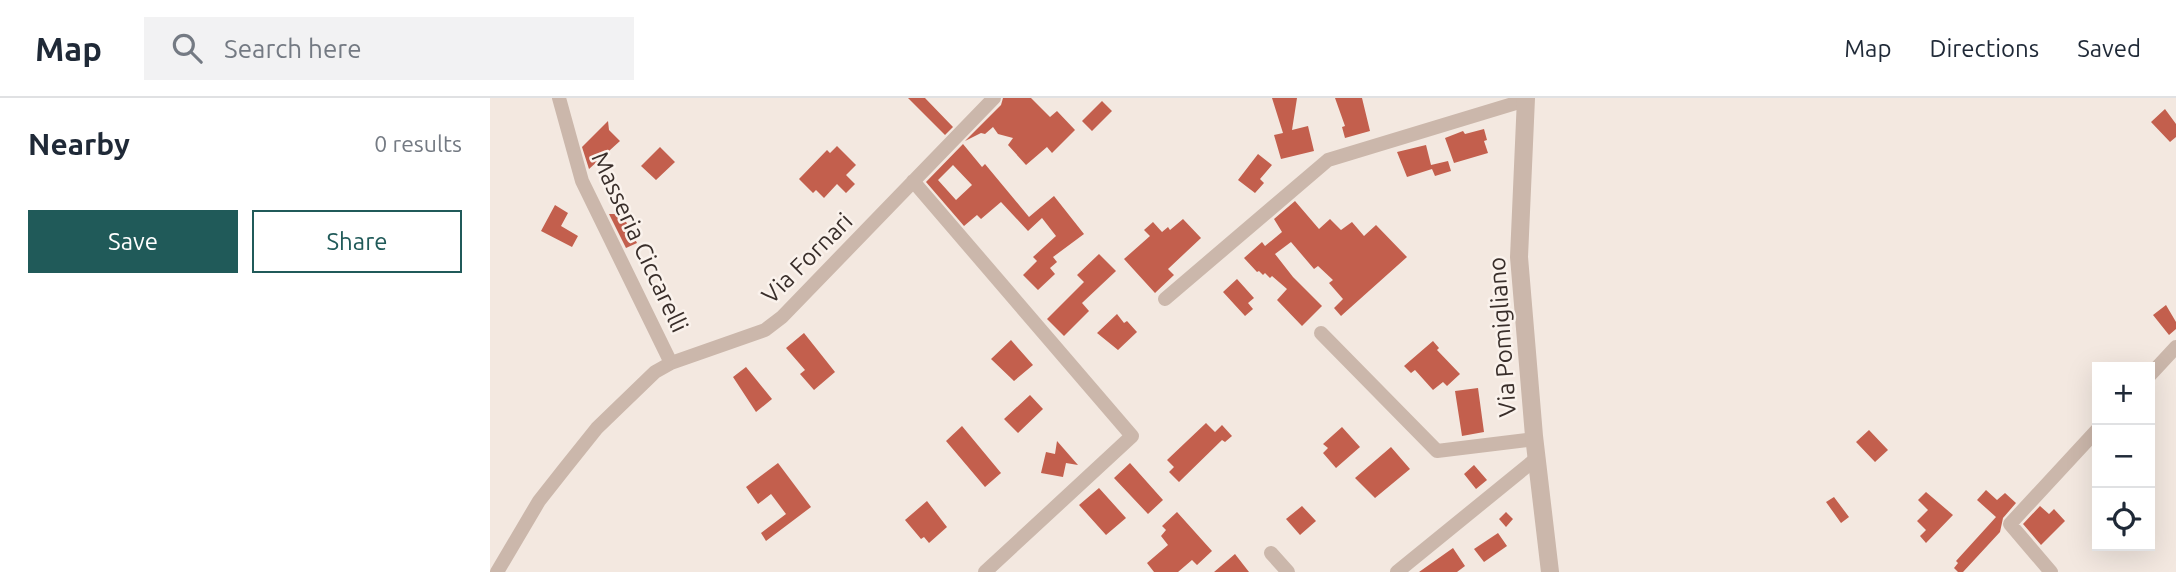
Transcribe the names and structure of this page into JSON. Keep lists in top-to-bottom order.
{
  "streets": {
    "street": ["Masseria Ciccarelli", "Via Fornari", "Via Pomigliano"]
  },
  "crossings": [
    ["Masseria Ciccarelli", "Via Fornari"]
  ],
  "page": {
    "header": "Map",
    "search": "Search here",
    "nav": ["Map", "Directions", "Saved"],
    "heading": ["Nearby", "0 results"],
    "buttons": ["Save", "Share"],
    "map_buttons": ["+", "−"]
  }
}
